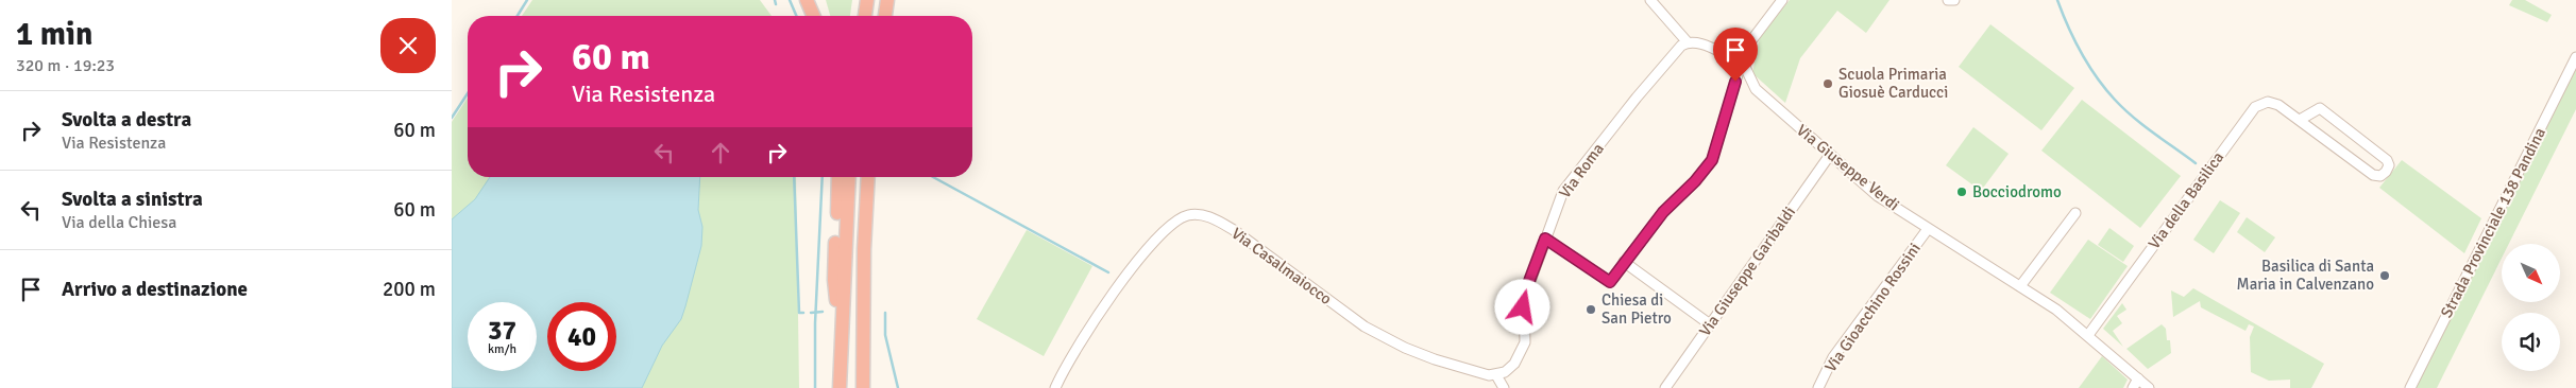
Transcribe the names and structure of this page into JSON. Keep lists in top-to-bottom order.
{
  "streets": {
    "street": [
      "Via Giuseppe Verdi",
      "Via Roma",
      "Via della Basilica",
      "Strada Provinciale 138 Pandina",
      "Via Casalmaiocco",
      "Via Giuseppe Garibaldi",
      "Via Gioacchino Rossini"
    ]
  },
  "crossings": [
    ["Via Giuseppe Verdi", "Via della Basilica"],
    ["Via Giuseppe Verdi", "Via Giuseppe Garibaldi"],
    ["Via Giuseppe Verdi", "Via Gioacchino Rossini"],
    ["Via Roma", "Via Casalmaiocco"]
  ],
  "places": [
    "Scuola Primaria Giosuè Carducci",
    "Bocciodromo",
    "Basilica di Santa Maria in Calvenzano",
    "Chiesa di San Pietro"
  ],
  "north": "bottom right",
  "page": {
    "heading": ["1 min", "320 m · 19:23"],
    "turn": ["60 m", "Via Resistenza"],
    "list": [
      {
        "name": "Svolta a destra",
        "note": "Via Resistenza",
        "value": "60 m"
      },
      {
        "name": "Svolta a sinistra",
        "note": "Via della Chiesa",
        "value": "60 m"
      },
      {
        "name": "Arrivo a destinazione",
        "value": "200 m"
      }
    ],
    "speed": "37 km/h",
    "limit": "40"
  }
}
